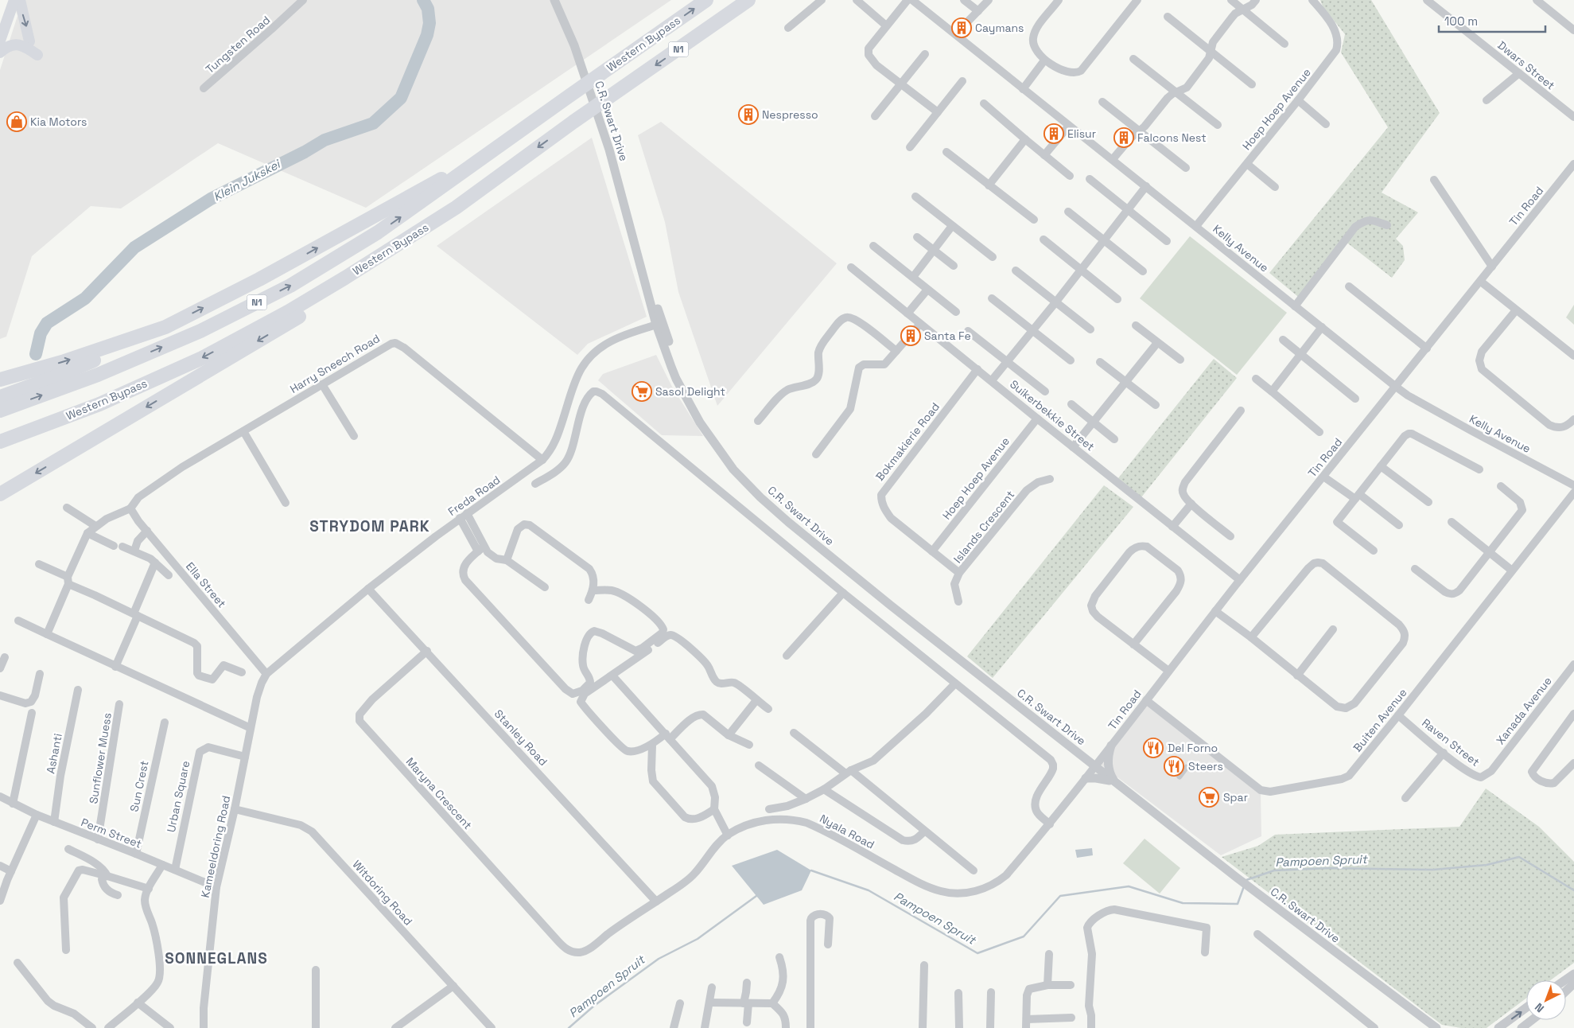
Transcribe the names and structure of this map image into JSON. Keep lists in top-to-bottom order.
{
  "streets": {
    "highway": ["Western Bypass", "N1"],
    "street": [
      "Tungsten Road",
      "Dwars Street",
      "Hoep Hoep Avenue",
      "C.R. Swart Drive",
      "Tin Road",
      "Kelly Avenue",
      "Harry Sneech Road",
      "Suikerbekkie Street",
      "Bokmakierie Road",
      "Freda Road",
      "Islands Crescent",
      "Ella Street",
      "Xanada Avenue",
      "Buiten Avenue",
      "Stanley Road",
      "Raven Street",
      "Ashanti",
      "Sunflower Muess",
      "Sun Crest",
      "Maryna Crescent",
      "Urban Square",
      "Nyala Road",
      "Perm Street",
      "Kameeldoring Road",
      "Witdoring Road"
    ]
  },
  "crossings": [
    ["Hoep Hoep Avenue", "Kelly Avenue"],
    ["Hoep Hoep Avenue", "Suikerbekkie Street"],
    ["Hoep Hoep Avenue", "Bokmakierie Road"],
    ["C.R. Swart Drive", "Tin Road"],
    ["C.R. Swart Drive", "Freda Road"],
    ["C.R. Swart Drive", "Nyala Road"],
    ["Tin Road", "Kelly Avenue"],
    ["Tin Road", "Suikerbekkie Street"],
    ["Tin Road", "Buiten Avenue"],
    ["Tin Road", "Nyala Road"],
    ["Harry Sneech Road", "Freda Road"],
    ["Harry Sneech Road", "Ella Street"],
    ["Suikerbekkie Street", "Bokmakierie Road"],
    ["Bokmakierie Road", "Islands Crescent"],
    ["Freda Road", "Ella Street"],
    ["Freda Road", "Stanley Road"],
    ["Freda Road", "Kameeldoring Road"],
    ["Ella Street", "Kameeldoring Road"],
    ["Xanada Avenue", "Raven Street"],
    ["Buiten Avenue", "Raven Street"],
    ["Stanley Road", "Maryna Crescent"],
    ["Stanley Road", "Nyala Road"],
    ["Ashanti", "Perm Street"],
    ["Sunflower Muess", "Perm Street"],
    ["Sun Crest", "Perm Street"],
    ["Maryna Crescent", "Nyala Road"],
    ["Urban Square", "Perm Street"],
    ["Urban Square", "Kameeldoring Road"],
    ["Perm Street", "Kameeldoring Road"],
    ["Kameeldoring Road", "Witdoring Road"]
  ],
  "districts": ["STRYDOM PARK", "SONNEGLANS"],
  "water": ["Klein Jukskei", "Pampoen Spruit"],
  "places": {
    "building": [
      "Caymans",
      "Nespresso",
      "Elisur",
      "Falcons Nest",
      "Santa Fe"
    ],
    "shop": ["Kia Motors"],
    "supermarket": ["Sasol Delight", "Spar"],
    "restaurant": ["Del Forno", "Steers"]
  },
  "scale_bar": "100 m",
  "north": "bottom left"
}
